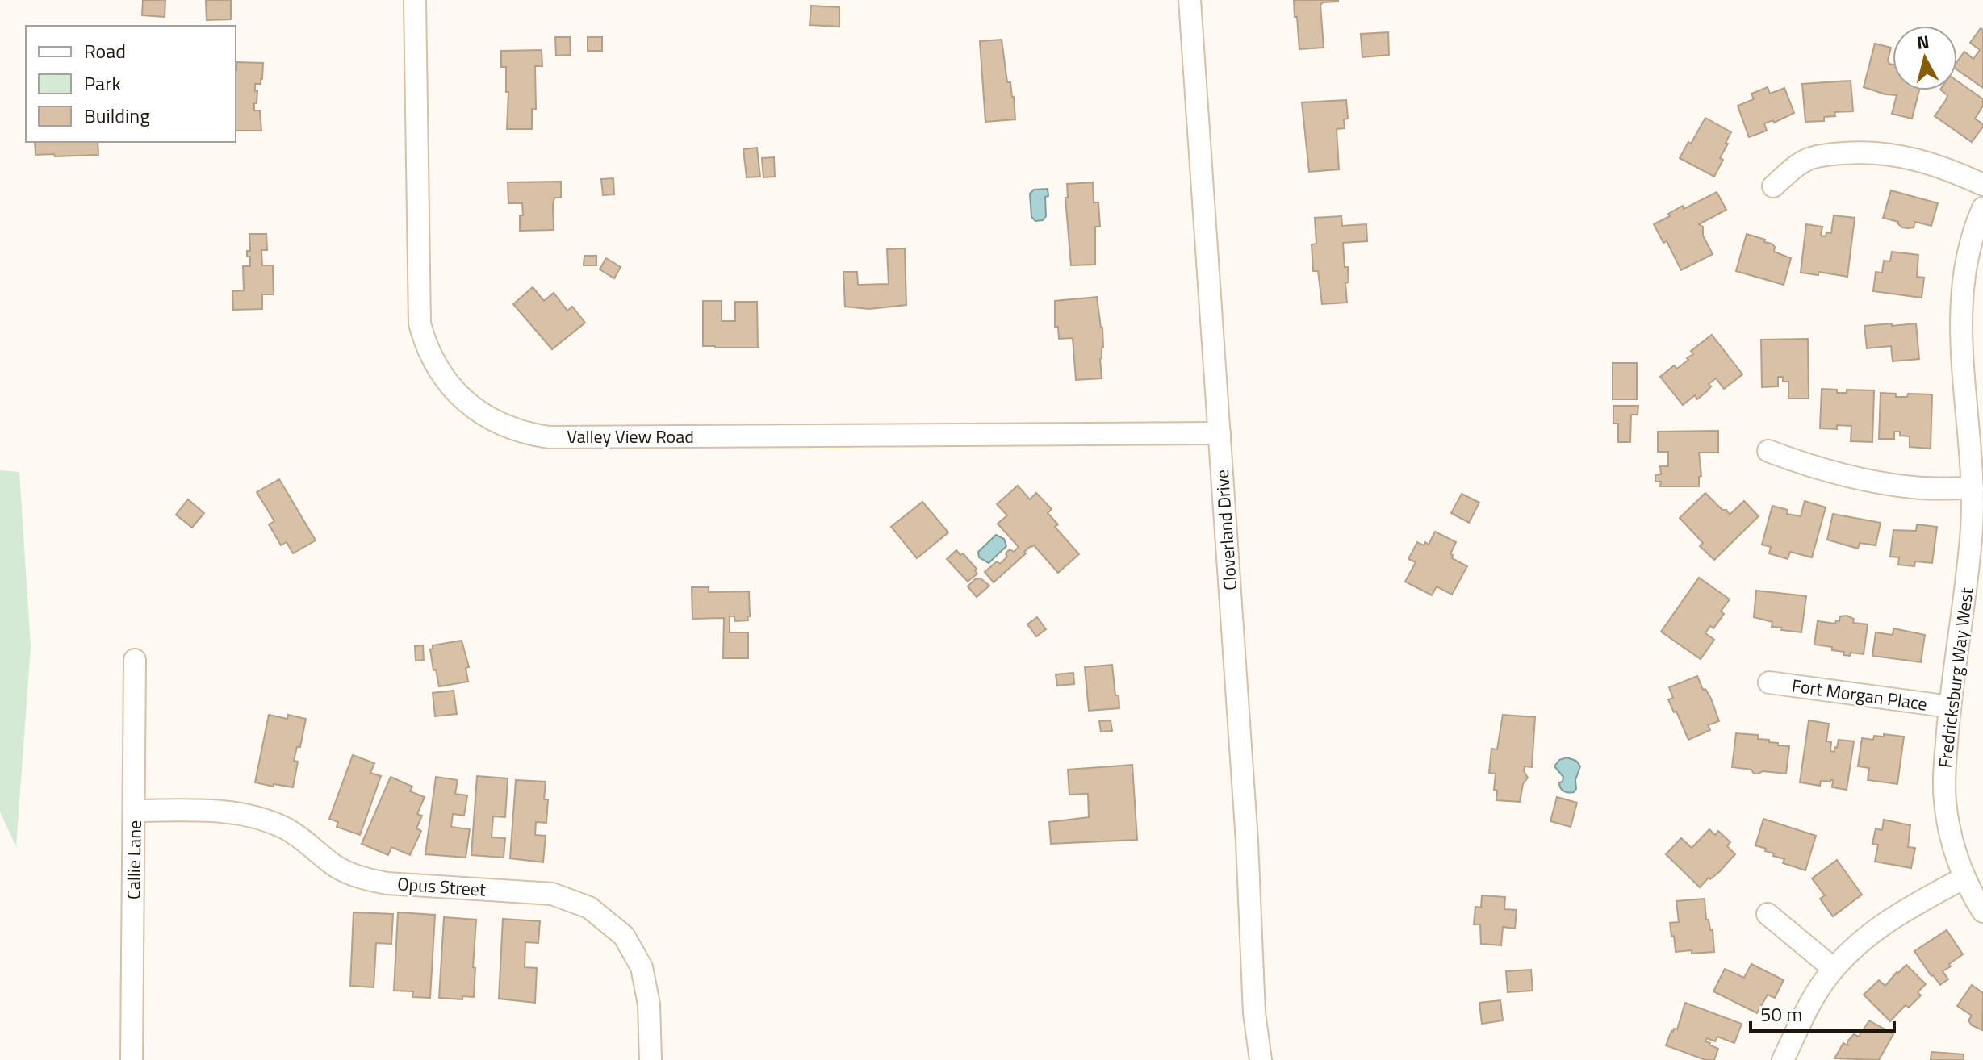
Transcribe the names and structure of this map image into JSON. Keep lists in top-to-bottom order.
{
  "streets": {
    "street": [
      "Valley View Road",
      "Cloverland Drive",
      "Fredricksburg Way West",
      "Fort Morgan Place",
      "Callie Lane",
      "Opus Street"
    ]
  },
  "crossings": [
    ["Valley View Road", "Cloverland Drive"],
    ["Fredricksburg Way West", "Fort Morgan Place"],
    ["Callie Lane", "Opus Street"]
  ],
  "legend": ["Road", "Park", "Building"],
  "scale_bar": "50 m",
  "north": "top"
}
